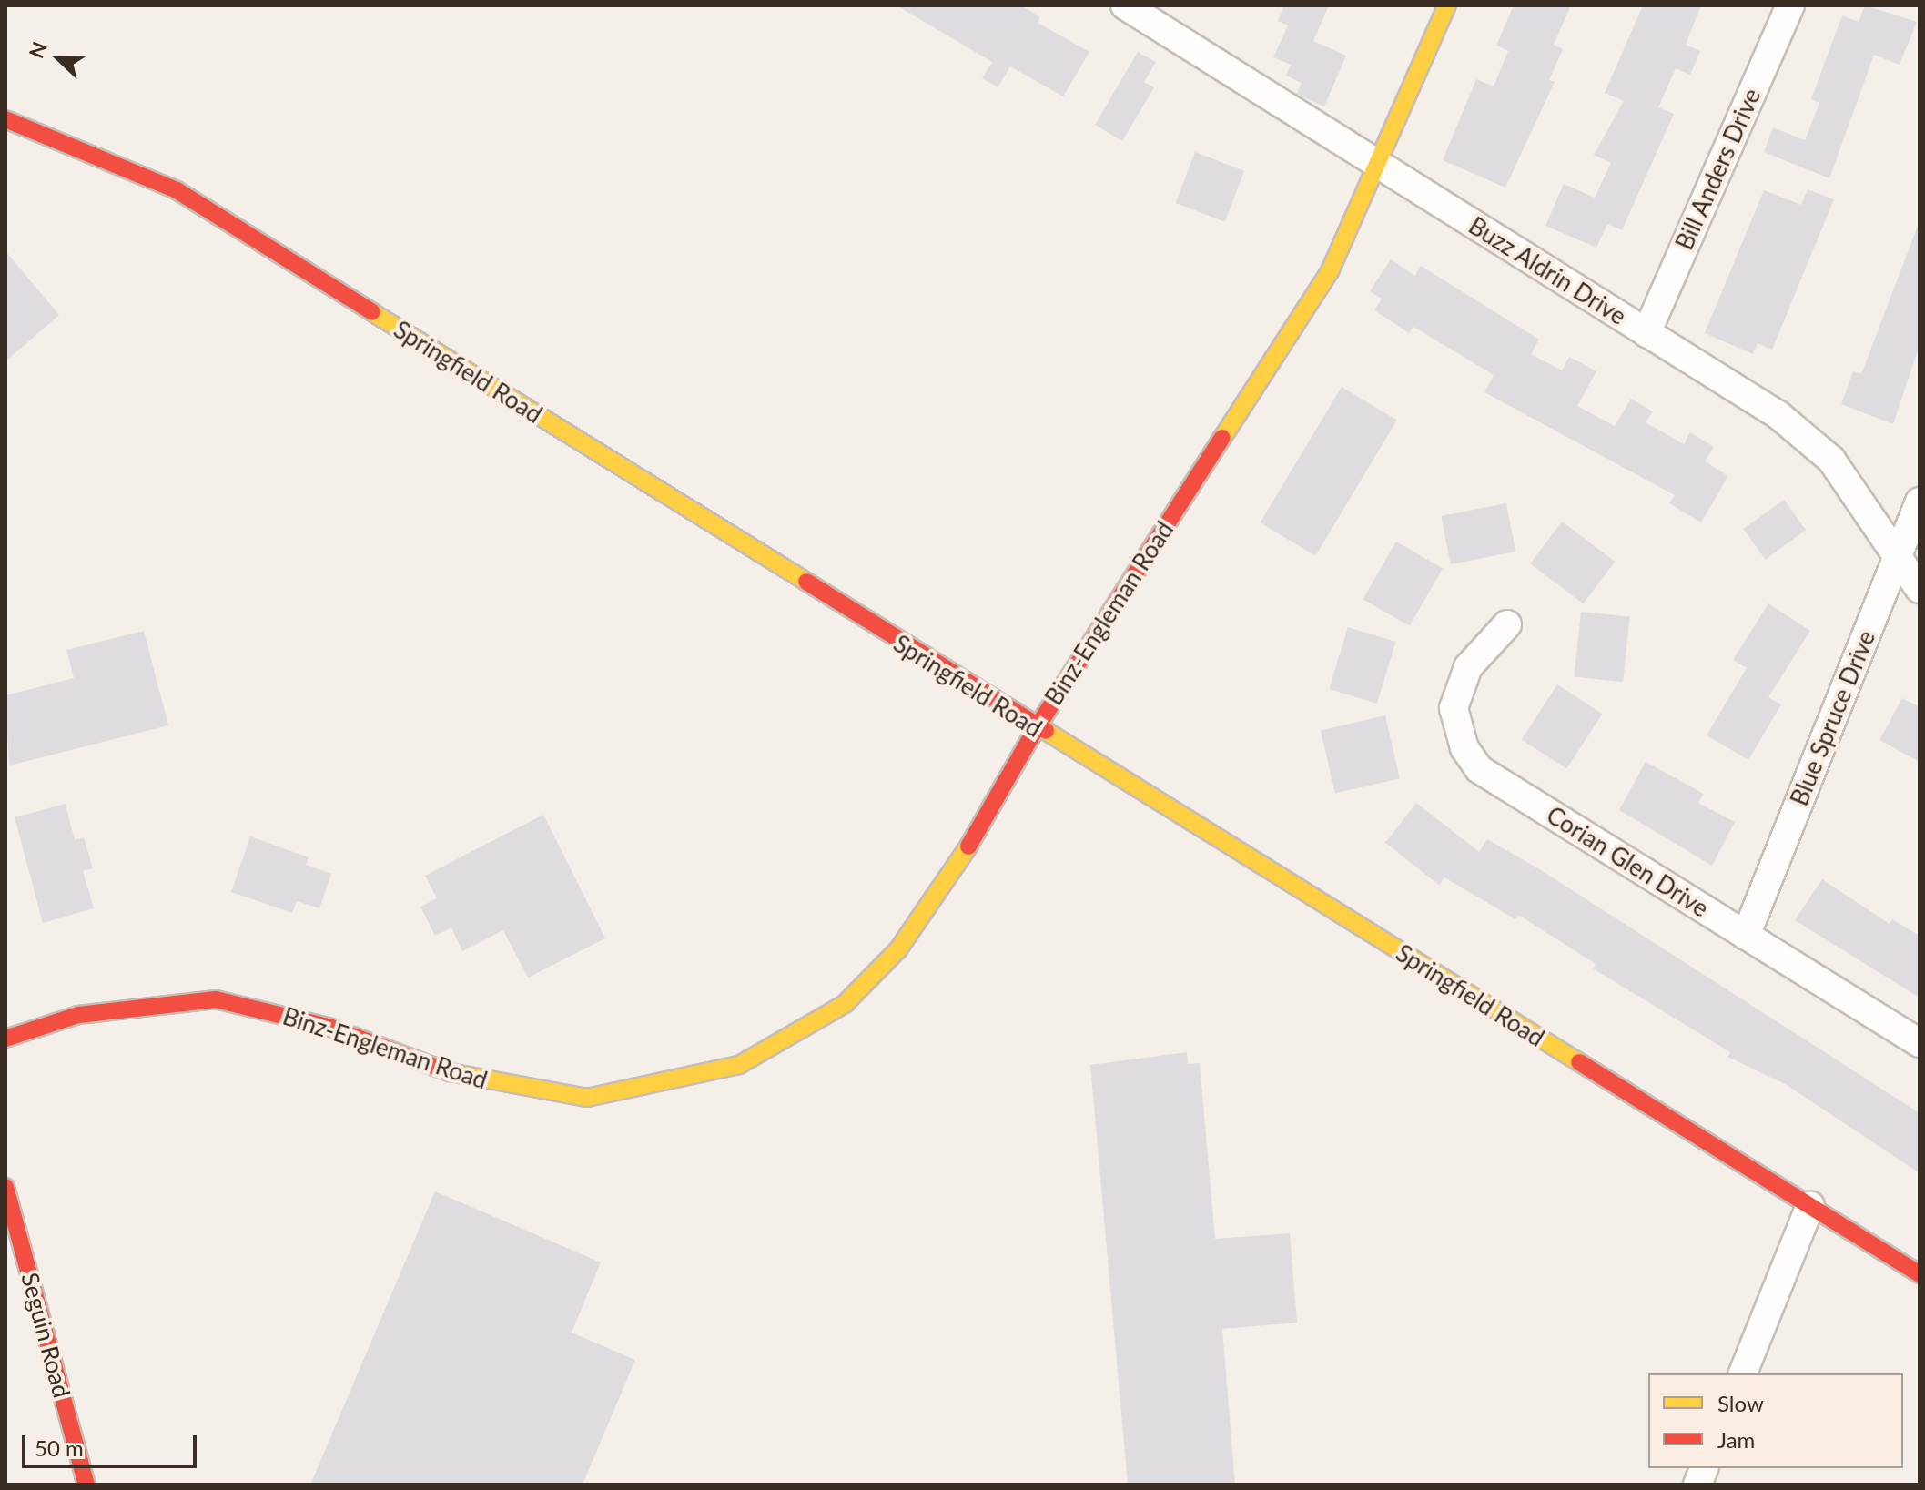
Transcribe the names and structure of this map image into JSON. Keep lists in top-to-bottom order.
{
  "streets": {
    "street": [
      "Bill Anders Drive",
      "Buzz Aldrin Drive",
      "Springfield Road",
      "Binz-Engleman Road",
      "Blue Spruce Drive",
      "Corian Glen Drive",
      "Seguin Road"
    ]
  },
  "crossings": [
    ["Bill Anders Drive", "Buzz Aldrin Drive"],
    ["Buzz Aldrin Drive", "Binz-Engleman Road"],
    ["Buzz Aldrin Drive", "Blue Spruce Drive"],
    ["Springfield Road", "Binz-Engleman Road"],
    ["Blue Spruce Drive", "Corian Glen Drive"]
  ],
  "legend": ["Slow", "Jam"],
  "scale_bar": "50 m",
  "north": "left"
}
